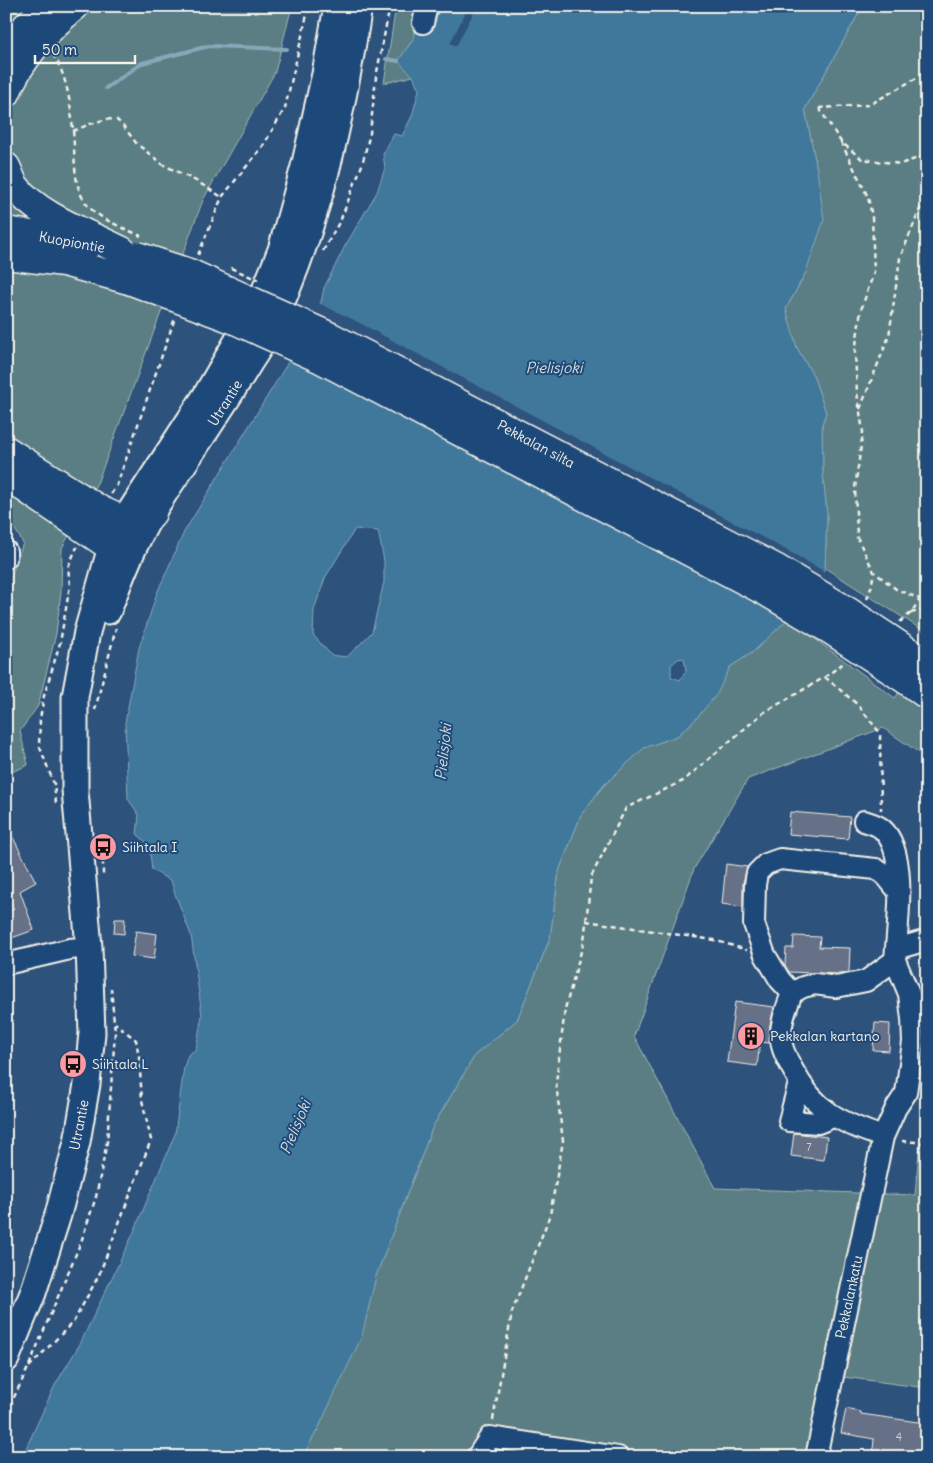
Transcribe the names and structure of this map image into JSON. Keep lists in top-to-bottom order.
{
  "streets": {
    "highway": ["Kuopiontie", "Pekkalan silta"],
    "main road": ["Utrantie"],
    "street": ["Pekkalankatu"]
  },
  "crossings": [
    ["Kuopiontie", "Pekkalan silta"]
  ],
  "water": ["Pielisjoki"],
  "places": {
    "bus stop": ["Siihtala I", "Siihtala L"],
    "building": ["Pekkalan kartano"]
  },
  "house_numbers": ["7", "4"],
  "scale_bar": "50 m"
}
